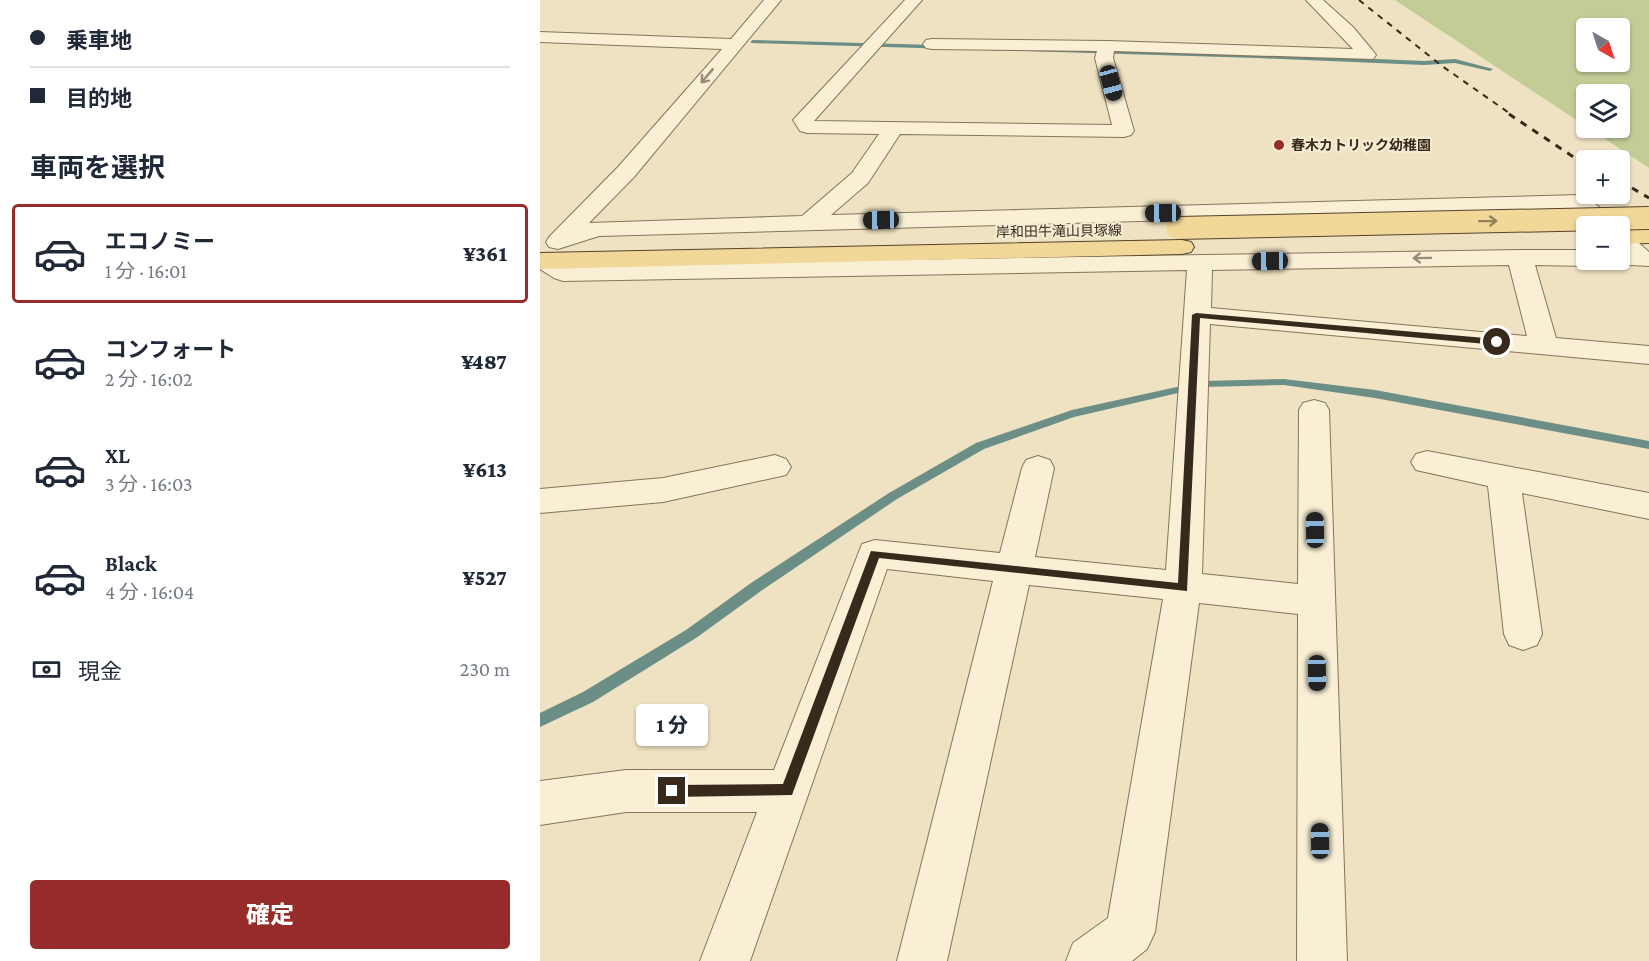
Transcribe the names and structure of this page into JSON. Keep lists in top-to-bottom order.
{
  "streets": {
    "main road": ["岸和田牛滝山貝塚線"]
  },
  "places": ["春木カトリック幼稚園"],
  "north": "bottom right",
  "page": {
    "banner": ["乗車地", "目的地"],
    "map_buttons": ["+", "−"],
    "heading": "車両を選択",
    "list": [
      {
        "name": "エコノミー",
        "note": "1 分 · 16:01",
        "value": "¥361"
      },
      {
        "name": "コンフォート",
        "note": "2 分 · 16:02",
        "value": "¥487"
      },
      {
        "name": "XL",
        "note": "3 分 · 16:03",
        "value": "¥613"
      },
      {
        "name": "Black",
        "note": "4 分 · 16:04",
        "value": "¥527"
      }
    ],
    "pay": ["現金", "230 m"],
    "bubble": "1 分",
    "buttons": "確定"
  }
}
